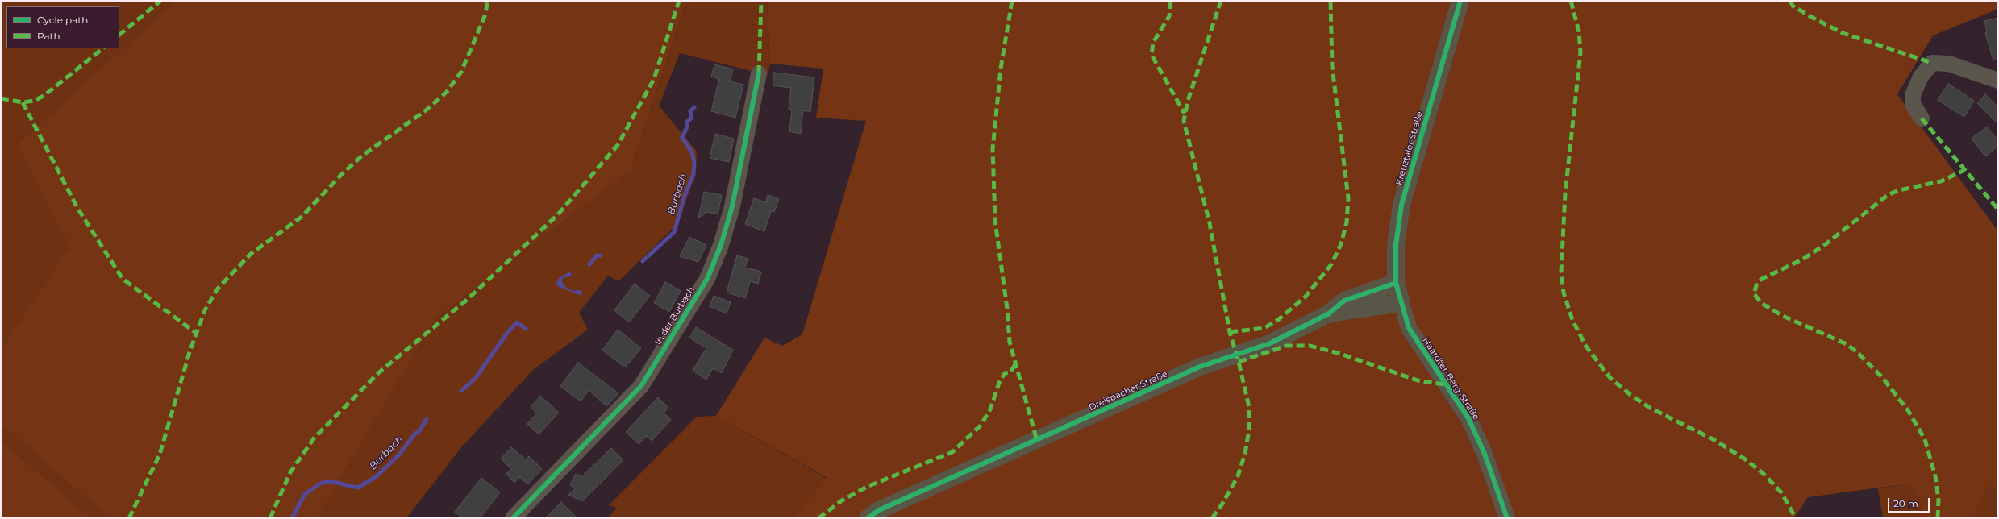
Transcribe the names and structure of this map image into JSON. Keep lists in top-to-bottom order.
{
  "streets": {
    "street": [
      "Kreuztaler Straße",
      "In der Burbach",
      "Haardter-Berg-Straße",
      "Dreisbacher Straße"
    ]
  },
  "crossings": [
    ["Kreuztaler Straße", "Haardter-Berg-Straße"],
    ["Kreuztaler Straße", "Dreisbacher Straße"],
    ["Haardter-Berg-Straße", "Dreisbacher Straße"]
  ],
  "water": ["Burbach"],
  "legend": ["Cycle path", "Path"],
  "scale_bar": "20 m"
}
